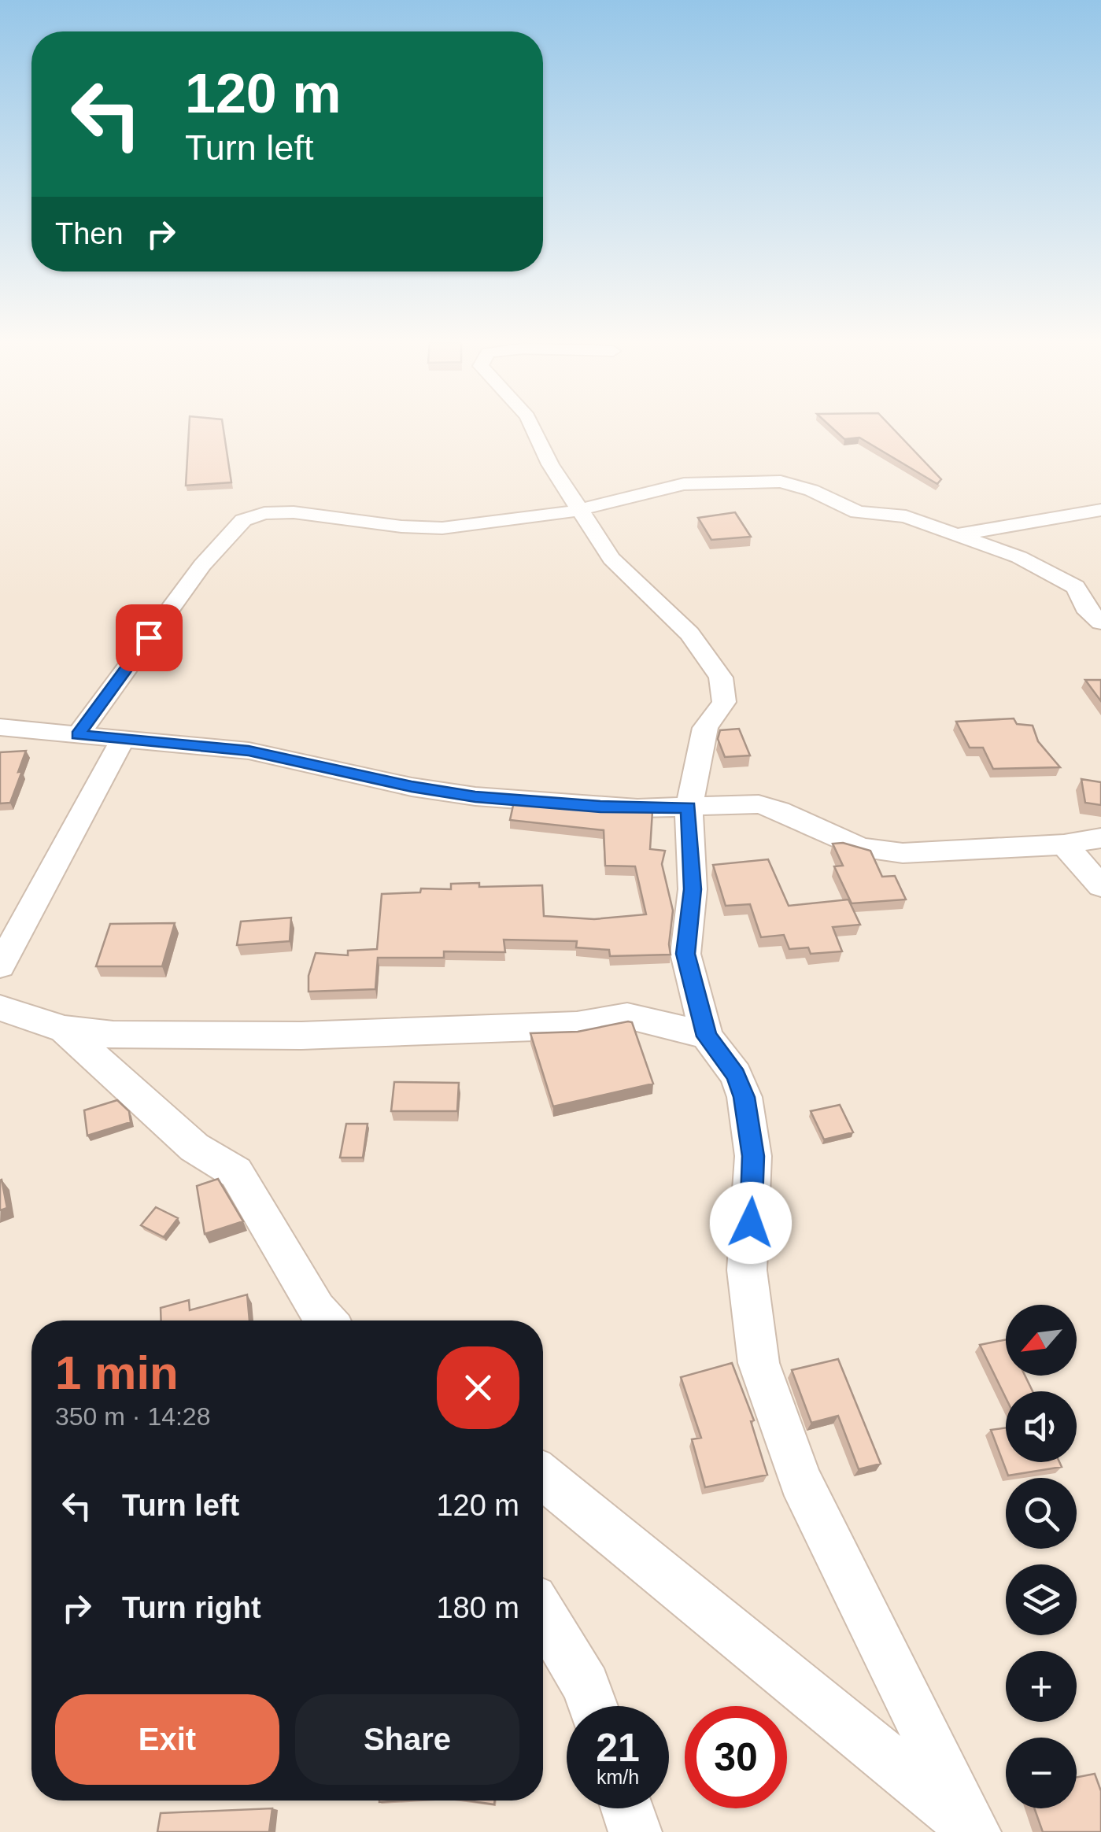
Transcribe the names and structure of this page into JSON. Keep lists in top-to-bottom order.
{
  "north": "bottom left",
  "page": {
    "turn": ["120 m", "Turn left"],
    "then": "Then",
    "map_buttons": ["+", "−"],
    "heading": ["1 min", "350 m · 14:28"],
    "list": [
      {
        "name": "Turn left",
        "value": "120 m"
      },
      {
        "name": "Turn right",
        "value": "180 m"
      }
    ],
    "buttons": ["Exit", "Share"],
    "speed": "21 km/h",
    "limit": "30"
  }
}
